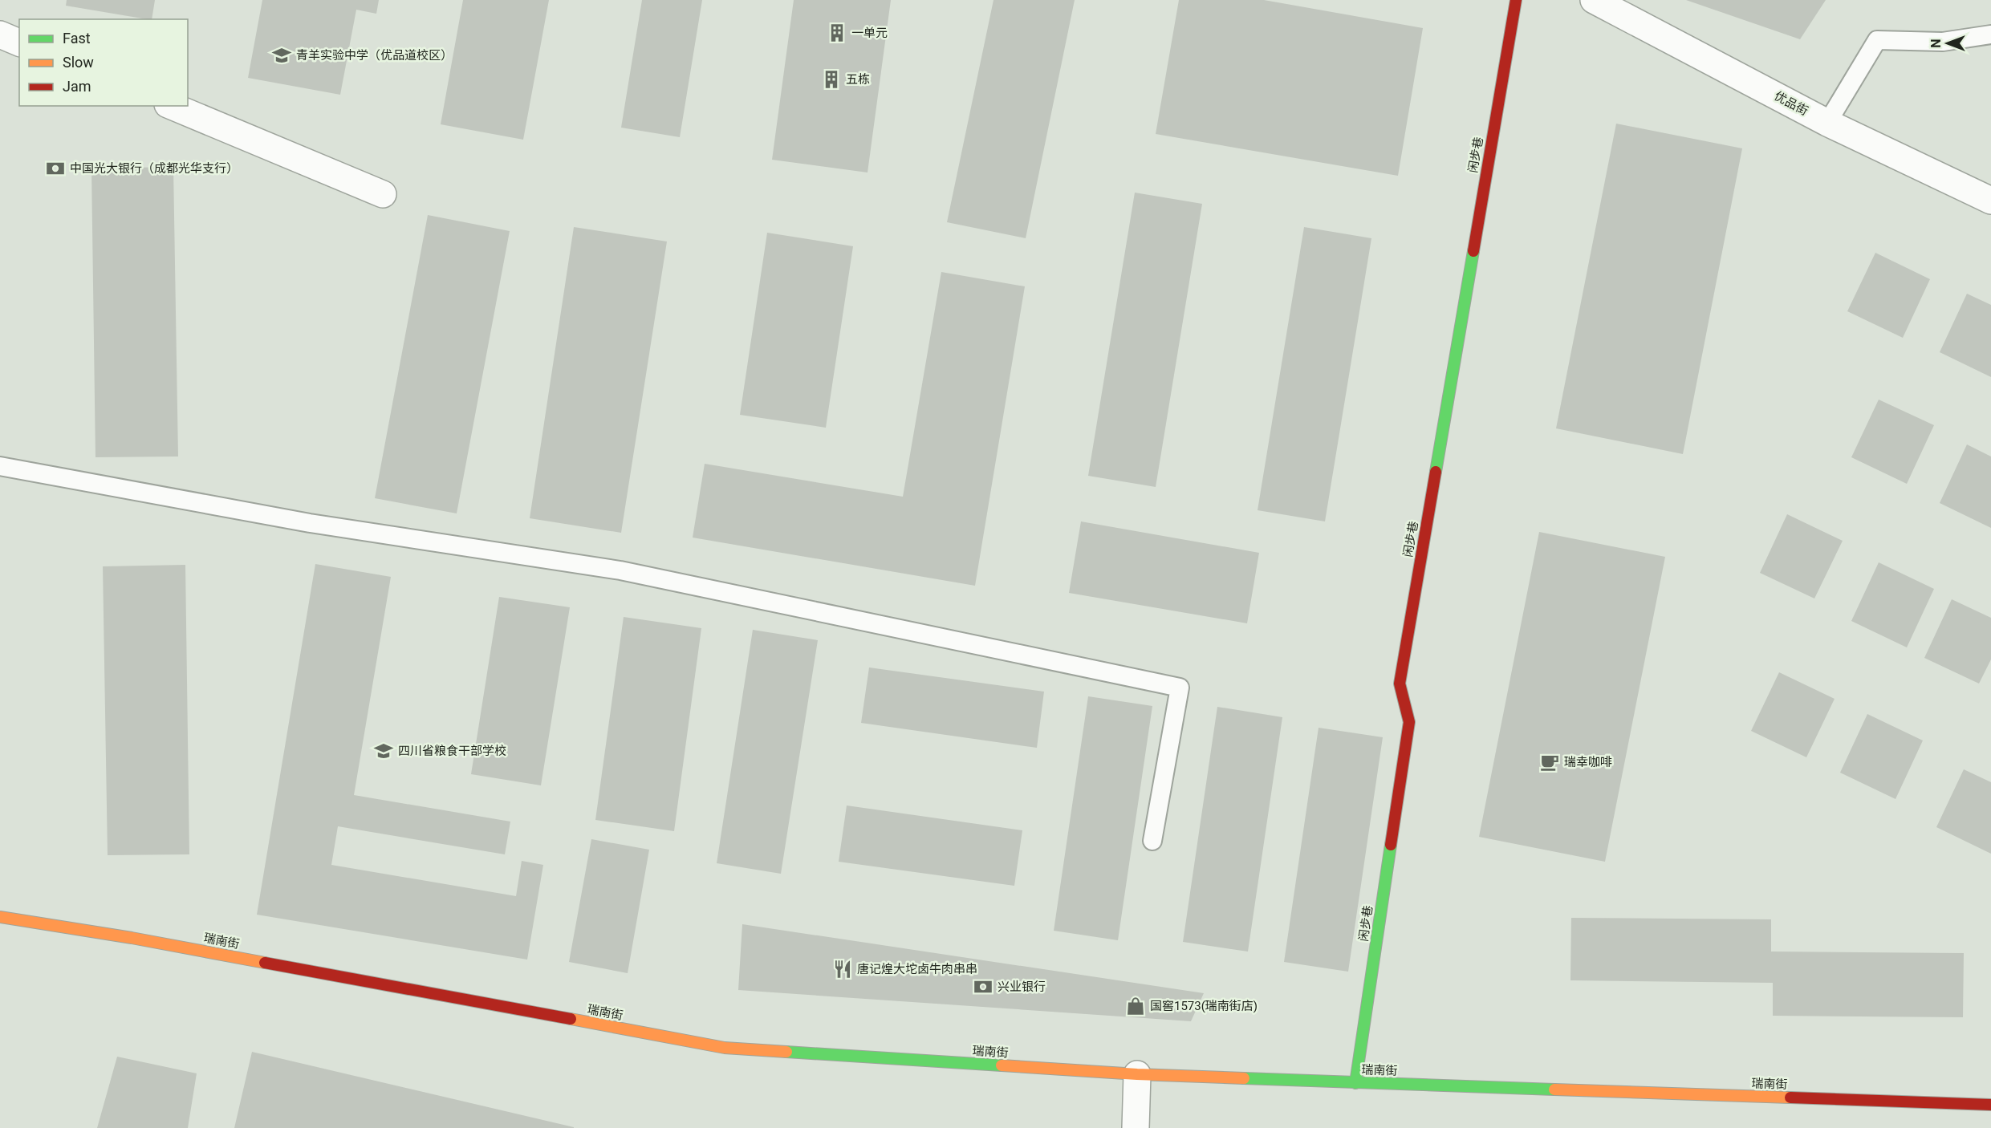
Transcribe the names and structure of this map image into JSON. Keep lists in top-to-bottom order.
{
  "streets": {
    "street": ["优品街", "闲步巷", "瑞南街"]
  },
  "crossings": [
    ["闲步巷", "瑞南街"]
  ],
  "places": {
    "building": ["一单元", "五栋"],
    "school or university": ["青羊实验中学（优品道校区）", "四川省粮食干部学校"],
    "bank": ["中国光大银行（成都光华支行）", "兴业银行"],
    "cafe": ["瑞幸咖啡"],
    "restaurant": ["唐记煌大坨卤牛肉串串"],
    "shop": ["国窖1573(瑞南街店)"]
  },
  "legend": ["Fast", "Slow", "Jam"],
  "north": "left"
}
